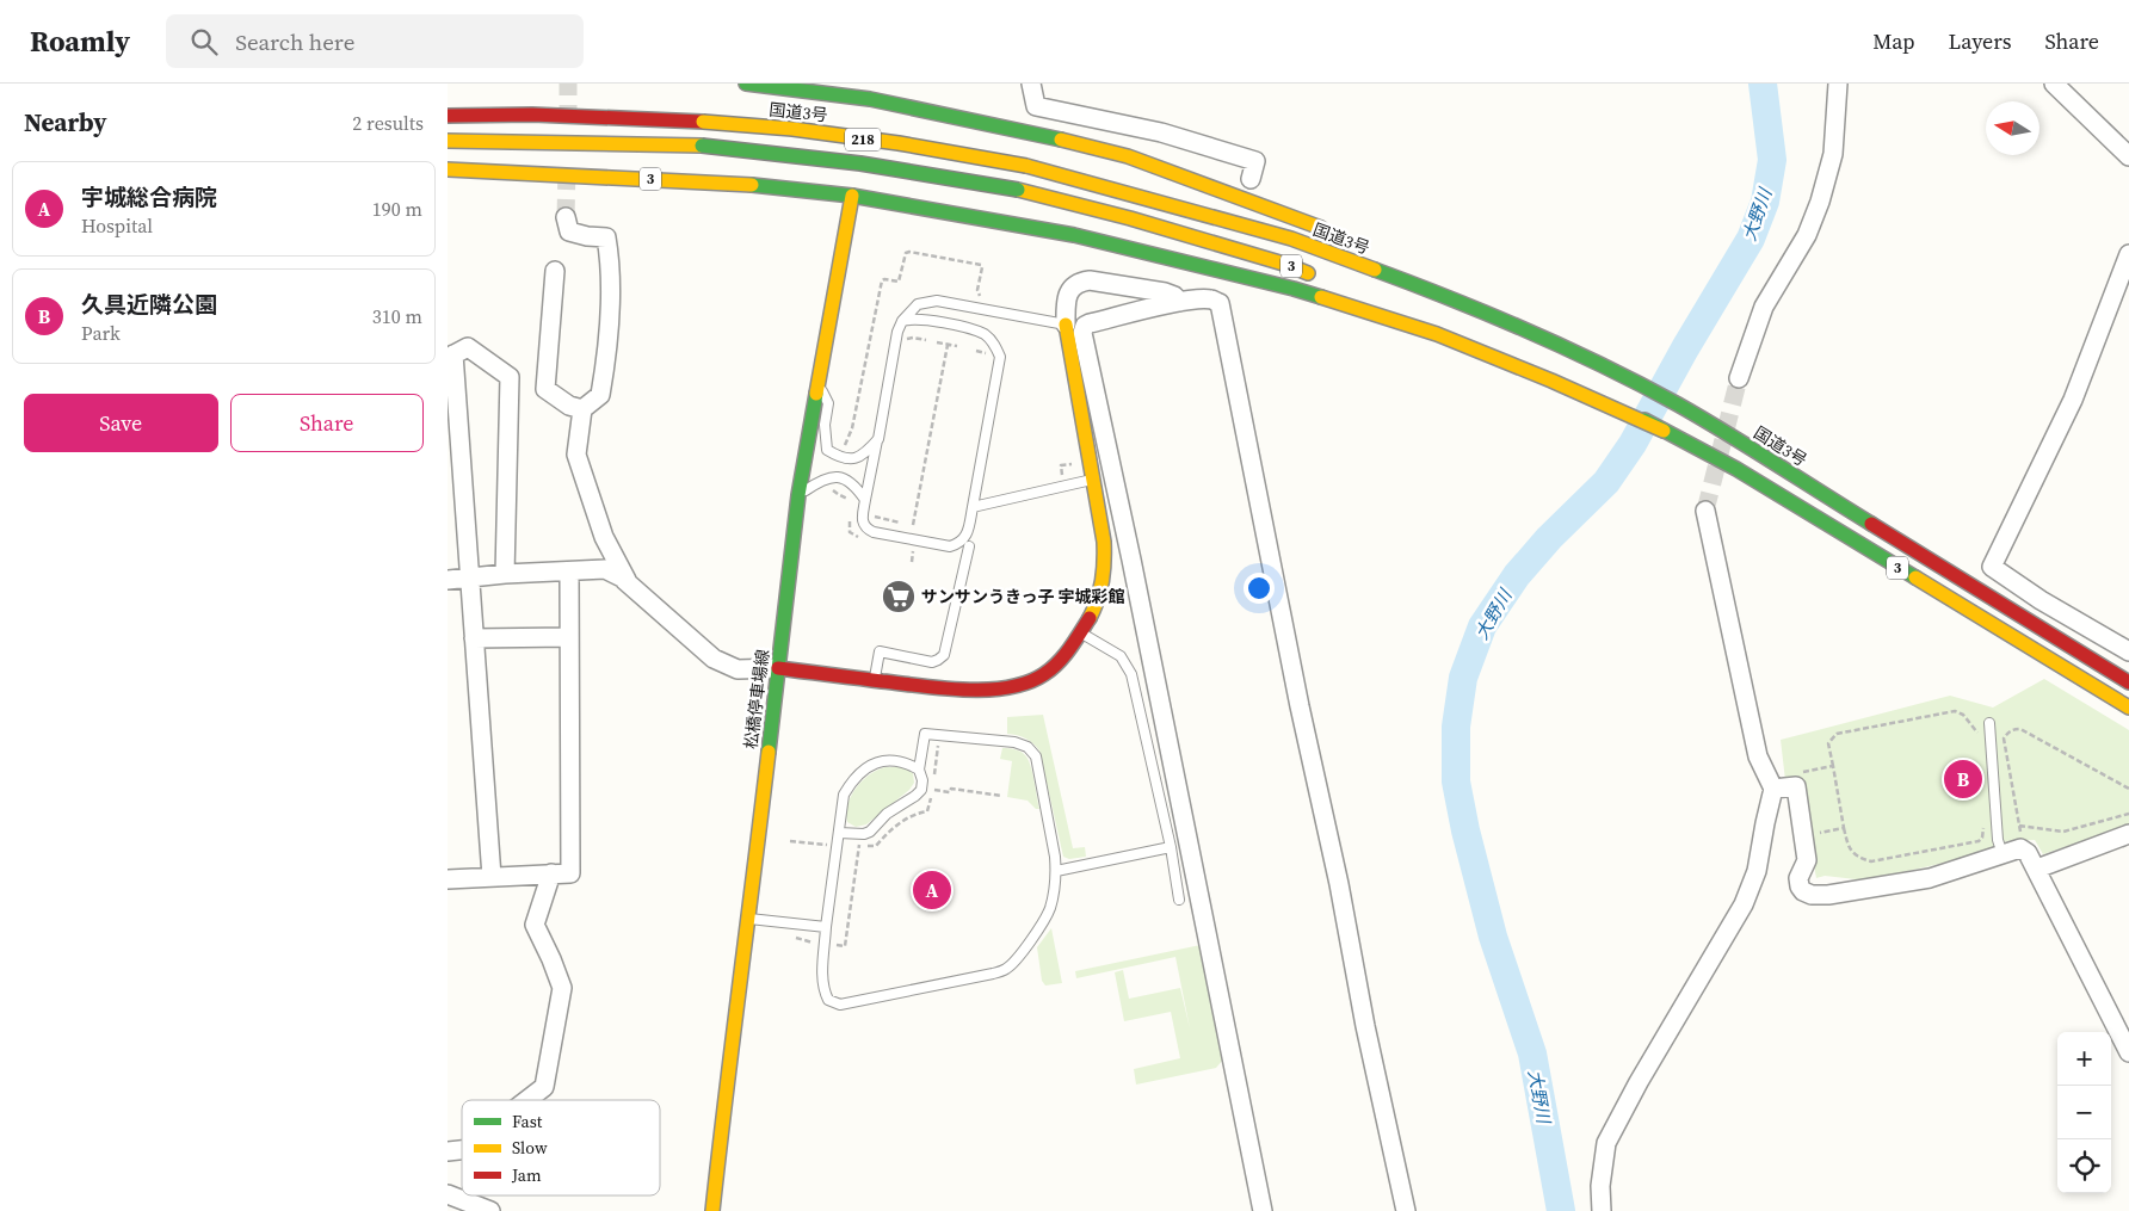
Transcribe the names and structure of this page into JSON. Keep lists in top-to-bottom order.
{
  "streets": {
    "main road": [
      "国道3号",
      "218",
      "3",
      "松橋停車場線"
    ]
  },
  "crossings": [
    ["218", "3"],
    ["218", "松橋停車場線"],
    ["3", "松橋停車場線"]
  ],
  "water": ["大野川"],
  "places": {
    "supermarket": ["サンサンうきっ子 宇城彩館"]
  },
  "legend": ["Fast", "Slow", "Jam"],
  "north": "left",
  "page": {
    "header": "Roamly",
    "search": "Search here",
    "nav": ["Map", "Layers", "Share"],
    "heading": ["Nearby", "2 results"],
    "list": [
      {
        "mark": "A",
        "name": "宇城総合病院",
        "note": "Hospital",
        "value": "190 m"
      },
      {
        "mark": "B",
        "name": "久具近隣公園",
        "note": "Park",
        "value": "310 m"
      }
    ],
    "buttons": ["Save", "Share"],
    "pins": ["B", "A"],
    "map_buttons": ["+", "−"]
  }
}
